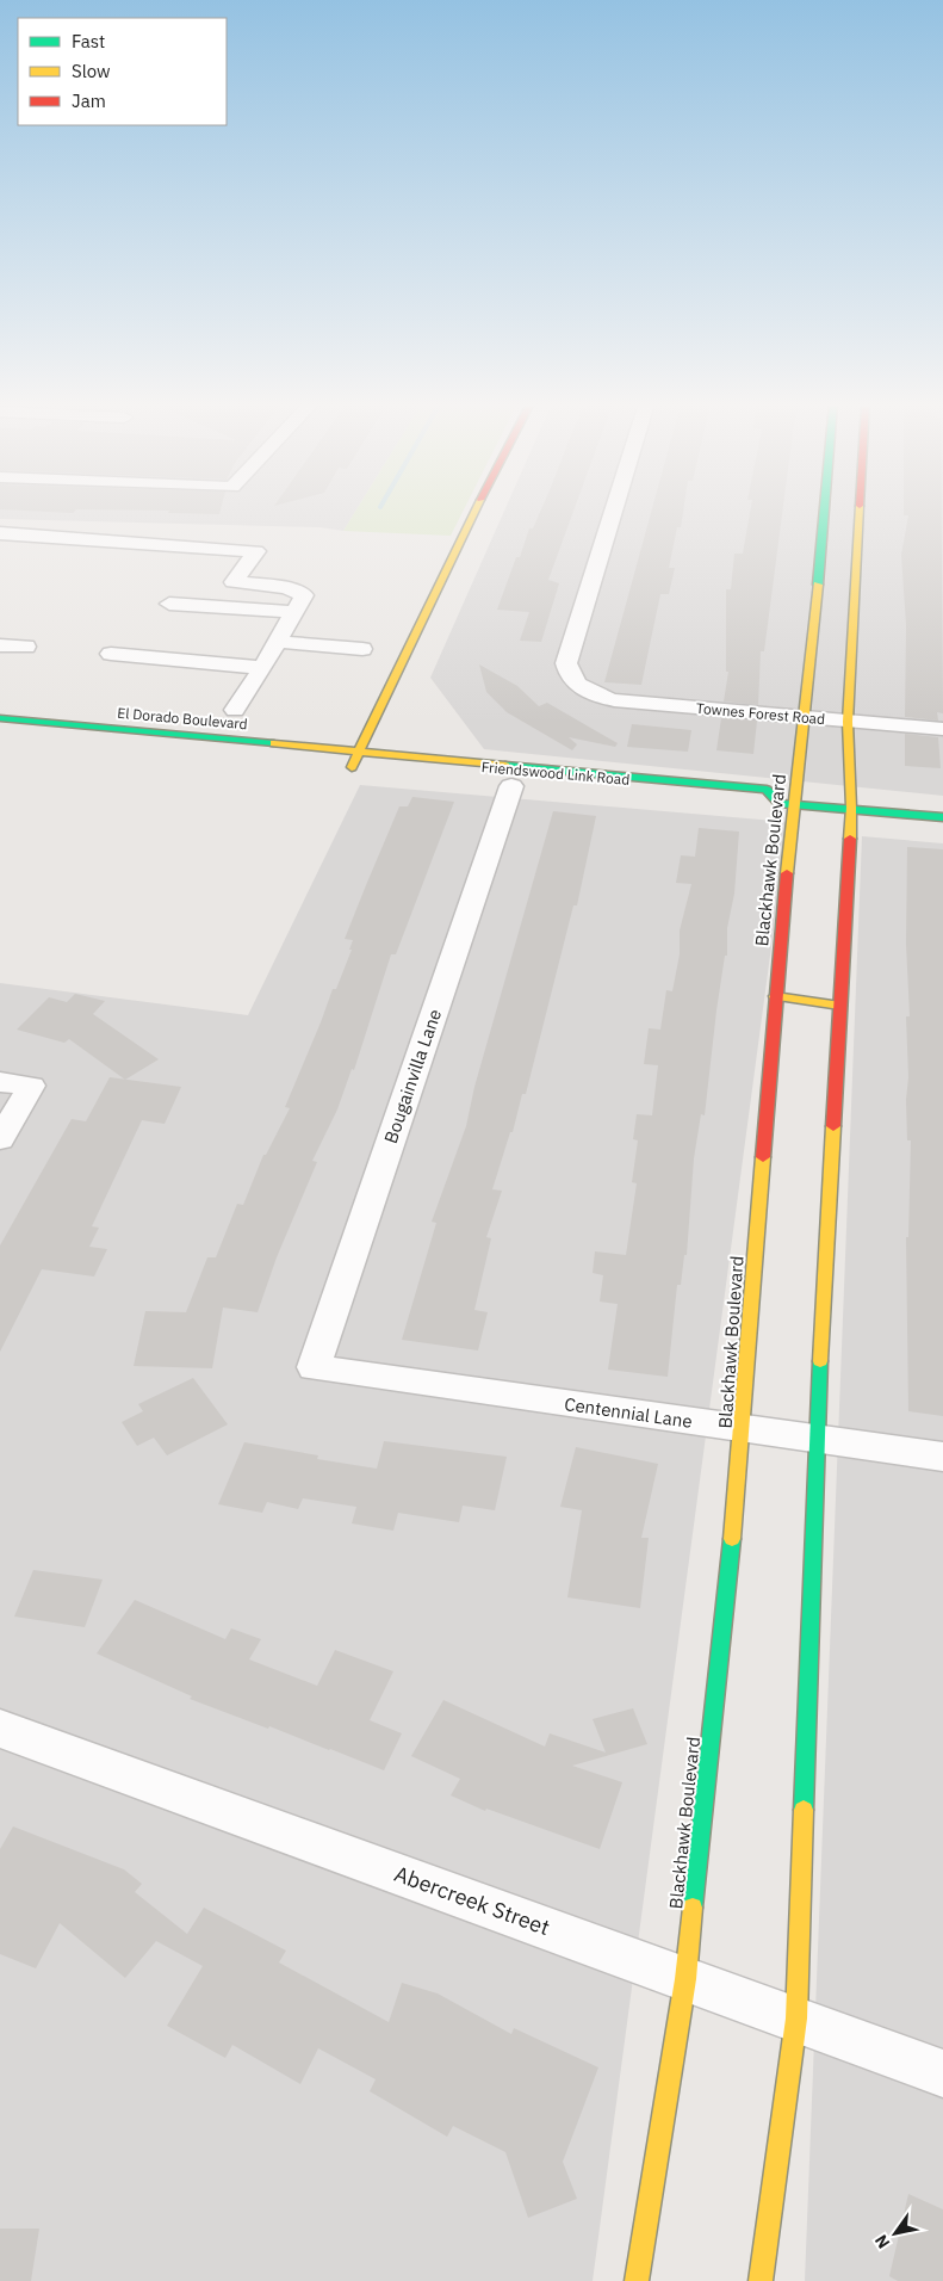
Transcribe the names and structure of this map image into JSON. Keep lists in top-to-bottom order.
{
  "streets": {
    "main road": ["El Dorado Boulevard", "Friendswood Link Road", "Blackhawk Boulevard"],
    "street": [
      "Townes Forest Road",
      "Bougainvilla Lane",
      "Centennial Lane",
      "Abercreek Street"
    ]
  },
  "crossings": [
    ["Townes Forest Road", "Blackhawk Boulevard"],
    ["El Dorado Boulevard", "Friendswood Link Road"],
    ["Friendswood Link Road", "Blackhawk Boulevard"],
    ["Blackhawk Boulevard", "Centennial Lane"],
    ["Blackhawk Boulevard", "Abercreek Street"],
    ["Bougainvilla Lane", "Centennial Lane"]
  ],
  "legend": ["Fast", "Slow", "Jam"],
  "north": "bottom left"
}
